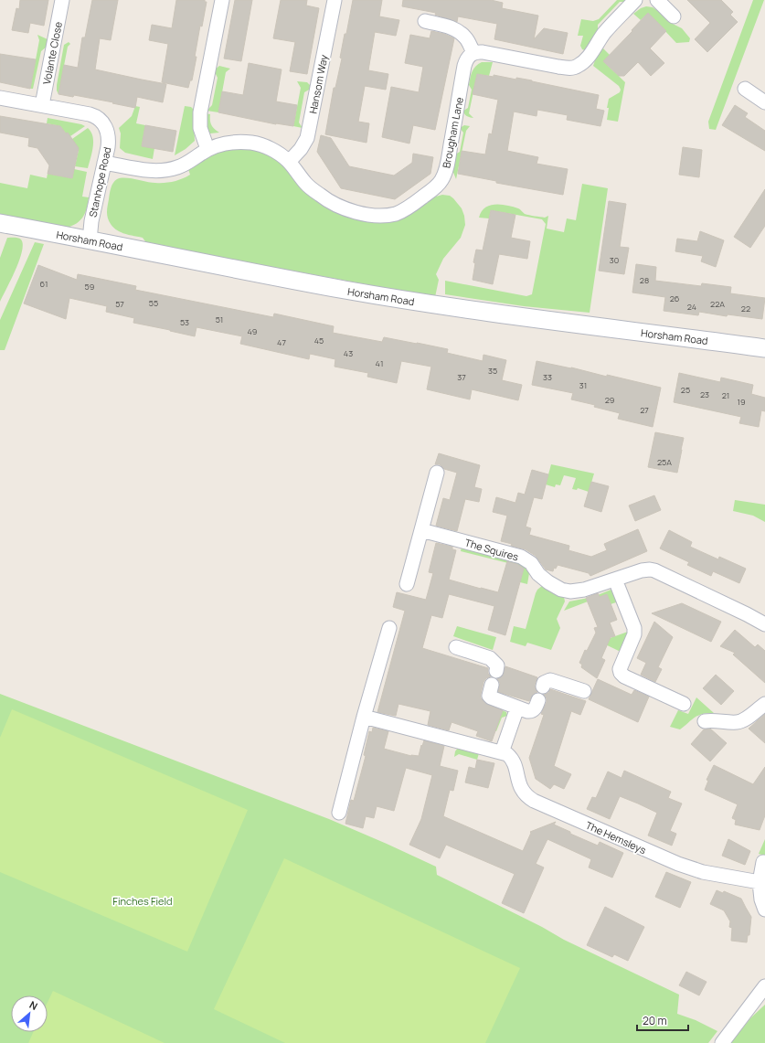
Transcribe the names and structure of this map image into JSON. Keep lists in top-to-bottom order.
{
  "streets": {
    "street": [
      "Volante Close",
      "Hansom Way",
      "Brougham Lane",
      "Stanhope Road",
      "Horsham Road",
      "The Squires",
      "The Hemsleys"
    ]
  },
  "crossings": [
    ["Volante Close", "Stanhope Road"],
    ["Hansom Way", "Brougham Lane"],
    ["Brougham Lane", "Stanhope Road"],
    ["Stanhope Road", "Horsham Road"]
  ],
  "parks": ["Finches Field"],
  "house_numbers": [
    "30",
    "28",
    "61",
    "59",
    "26",
    "55",
    "57",
    "22A",
    "24",
    "22",
    "51",
    "53",
    "49",
    "45",
    "47",
    "43",
    "41",
    "35",
    "37",
    "33",
    "31",
    "25",
    "23",
    "21",
    "29",
    "19",
    "27",
    "25A"
  ],
  "scale_bar": "20 m",
  "north": "top right"
}
